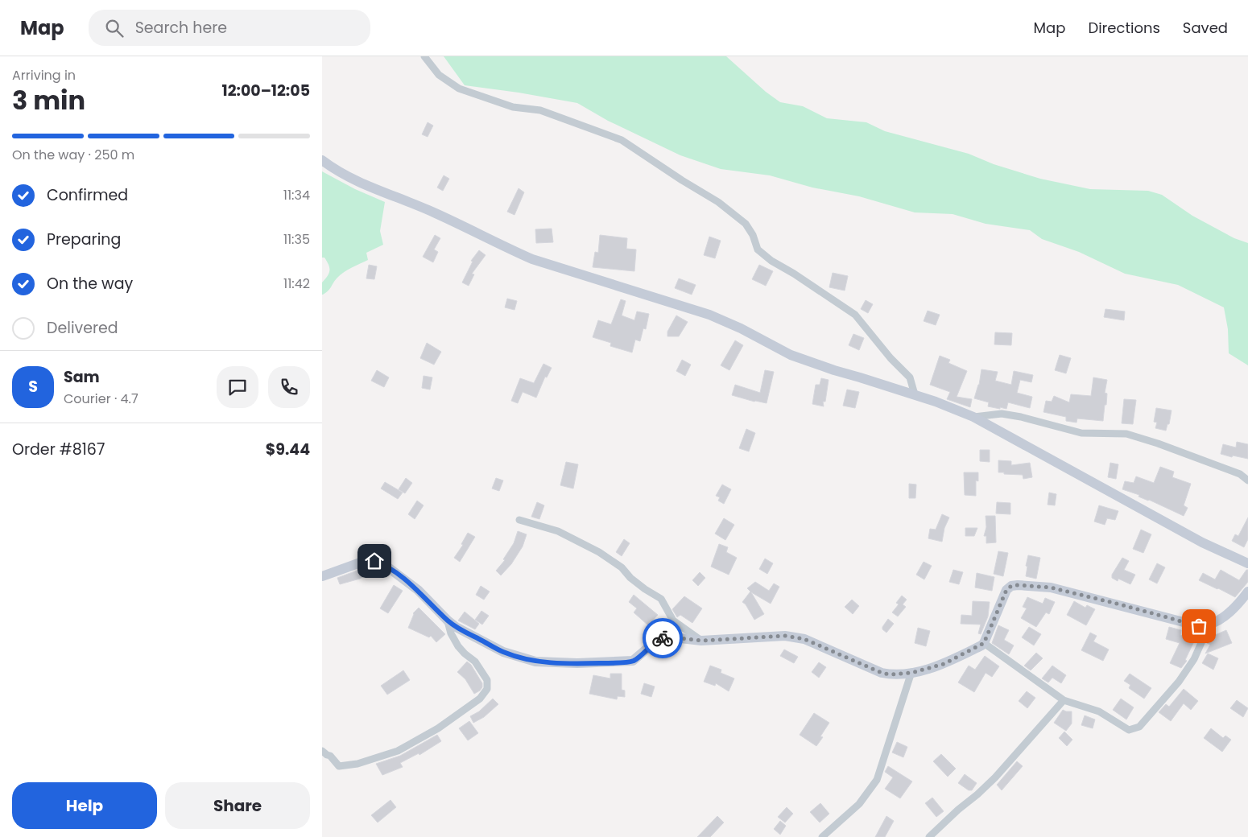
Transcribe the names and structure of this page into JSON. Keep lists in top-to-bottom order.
{
  "page": {
    "header": "Map",
    "search": "Search here",
    "nav": ["Map", "Directions", "Saved"],
    "heading": ["3 min", "Arriving in", "12:00–12:05"],
    "panel": [
      "Sam",
      "Courier · 4.7",
      "Order #8167",
      "$9.44"
    ],
    "bar": "On the way · 250 m",
    "list": [
      ["Confirmed", "11:34"],
      ["Preparing", "11:35"],
      ["On the way", "11:42"],
      "Delivered"
    ],
    "round": "S",
    "buttons": ["Help", "Share"]
  }
}
